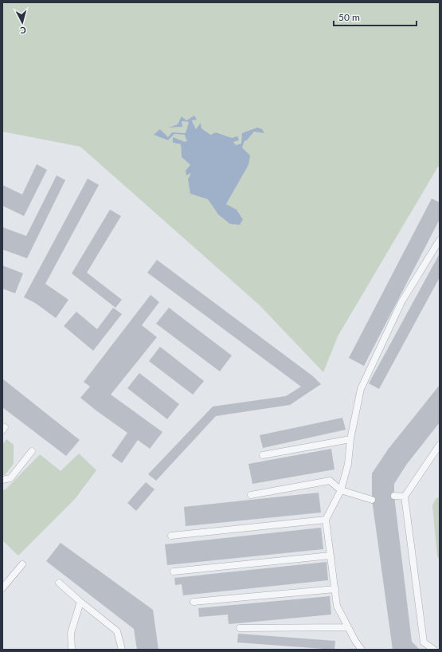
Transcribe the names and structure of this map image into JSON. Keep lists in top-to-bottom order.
{
  "scale_bar": "50 m",
  "north": "bottom"
}
